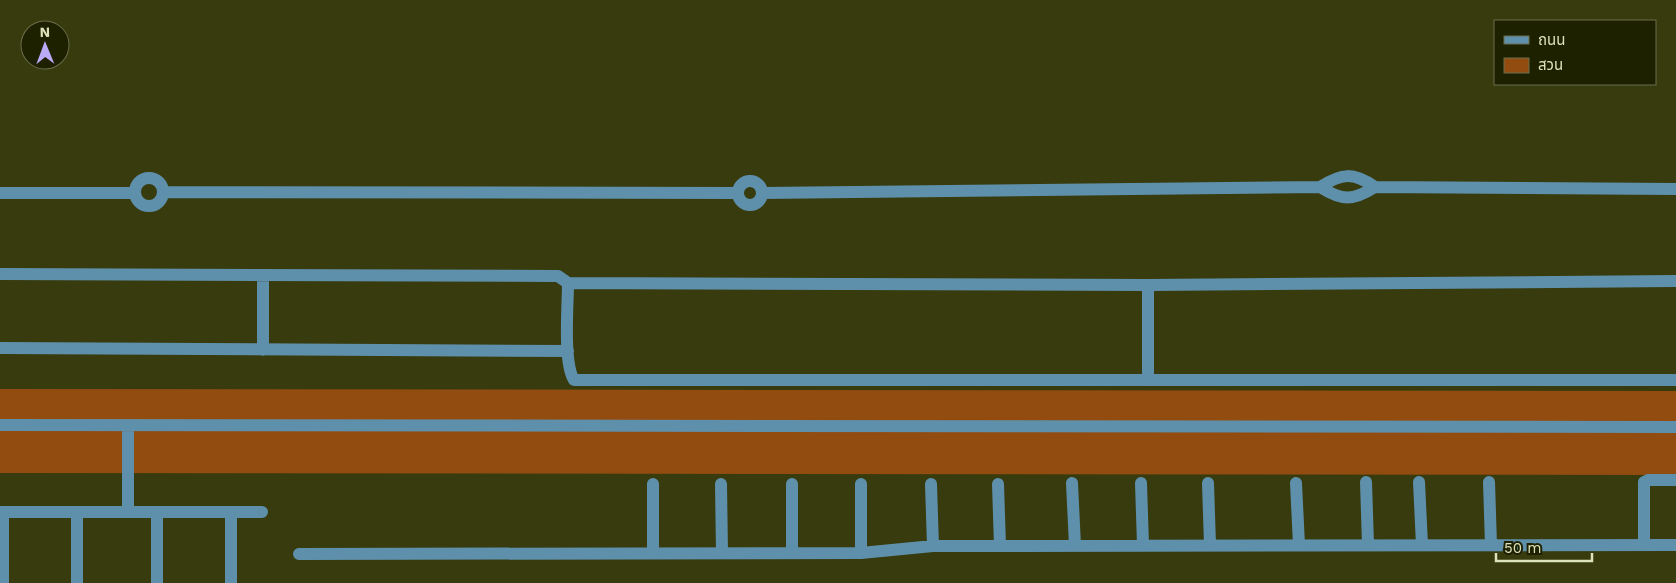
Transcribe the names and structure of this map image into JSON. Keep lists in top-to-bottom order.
{
  "legend": ["ถนน", "สวน"],
  "scale_bar": "50 m",
  "north": "top"
}
